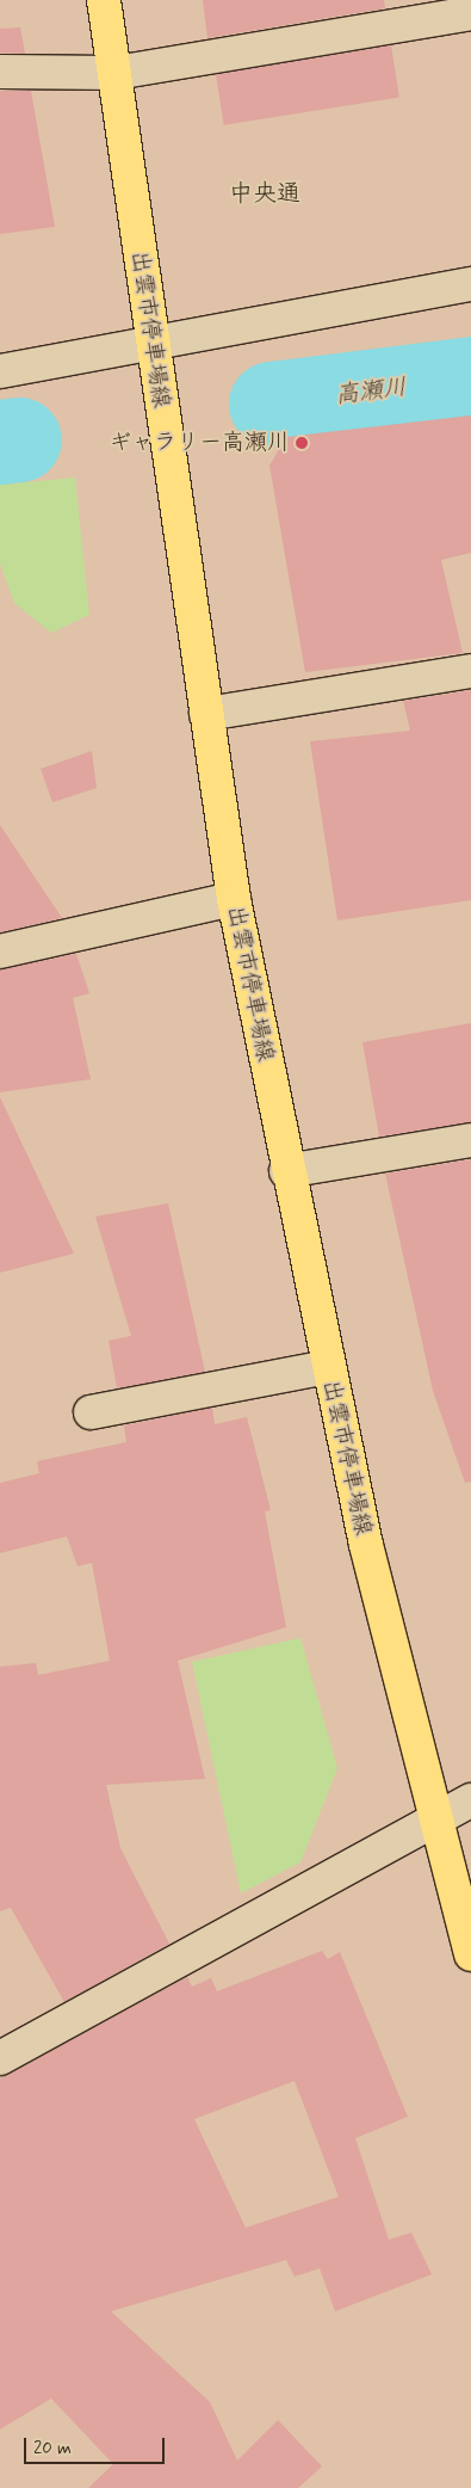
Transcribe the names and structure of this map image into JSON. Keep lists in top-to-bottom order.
{
  "streets": {
    "main road": ["出雲市停車場線"]
  },
  "districts": ["中央通"],
  "water": ["高瀬川"],
  "places": ["ギャラリー高瀬川"],
  "scale_bar": "20 m"
}
